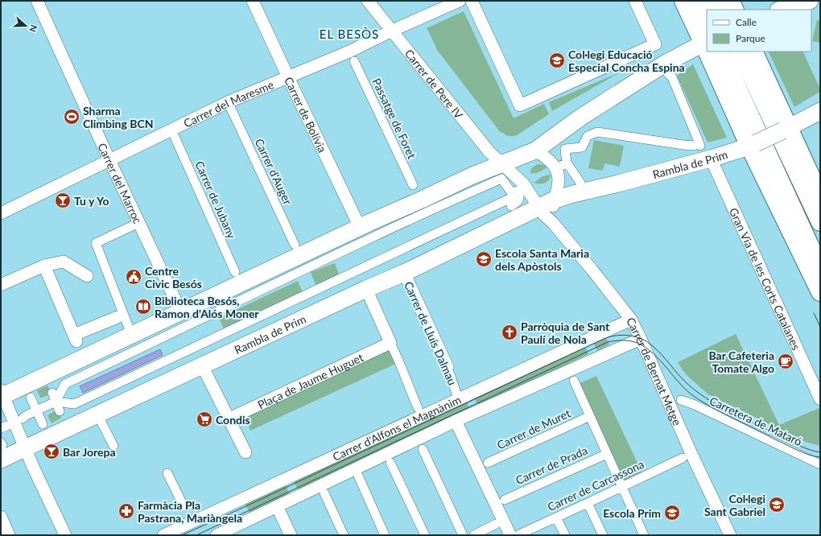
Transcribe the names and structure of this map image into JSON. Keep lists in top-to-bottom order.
{
  "streets": {
    "main road": ["Rambla de Prim"],
    "street": [
      "Carrer de Pere IV",
      "Carrer del Maresme",
      "Carrer de Bolívia",
      "Passatge de Foret",
      "Carrer d'Auger",
      "Carrer del Marroc",
      "Carrer de Jubany",
      "Gran Via de les Corts Catalanes",
      "Carrer de Lluís Dalmau",
      "Carrer de Bernat Metge",
      "Plaça de Jaume Huguet",
      "Carretera de Mataró",
      "Carrer d'Alfons el Magnànim",
      "Carrer de Muret",
      "Carrer de Prada",
      "Carrer de Carcassona"
    ]
  },
  "crossings": [
    ["Carrer de Pere IV", "Carrer del Maresme"],
    ["Carrer del Maresme", "Carrer de Bolívia"],
    ["Carrer del Maresme", "Carrer del Marroc"],
    ["Rambla de Prim", "Gran Via de les Corts Catalanes"],
    ["Rambla de Prim", "Carrer de Lluís Dalmau"],
    ["Rambla de Prim", "Carrer de Bernat Metge"],
    ["Carrer de Bernat Metge", "Carrer d'Alfons el Magnànim"]
  ],
  "districts": ["EL BESÒS"],
  "places": {
    "school or university": [
      "Col·legi Educació Especial Concha Espina",
      "Escola Santa Maria dels Apòstols",
      "Col·legi Sant Gabriel",
      "Escola Prim"
    ],
    "sports": ["Sharma Climbing BCN"],
    "bar": ["Tu y Yo", "Bar Jorepa"],
    "public building": ["Centre Civic Besós"],
    "library": ["Biblioteca Besós, Ramon d'Alós Moner"],
    "church": ["Parròquia de Sant Paulí de Nola"],
    "cafe": ["Bar Cafeteria Tomate Algo"],
    "supermarket": ["Condis"],
    "pharmacy": ["Farmàcia Pla Pastrana, Mariàngela"]
  },
  "legend": ["Calle", "Parque"],
  "north": "right"
}
